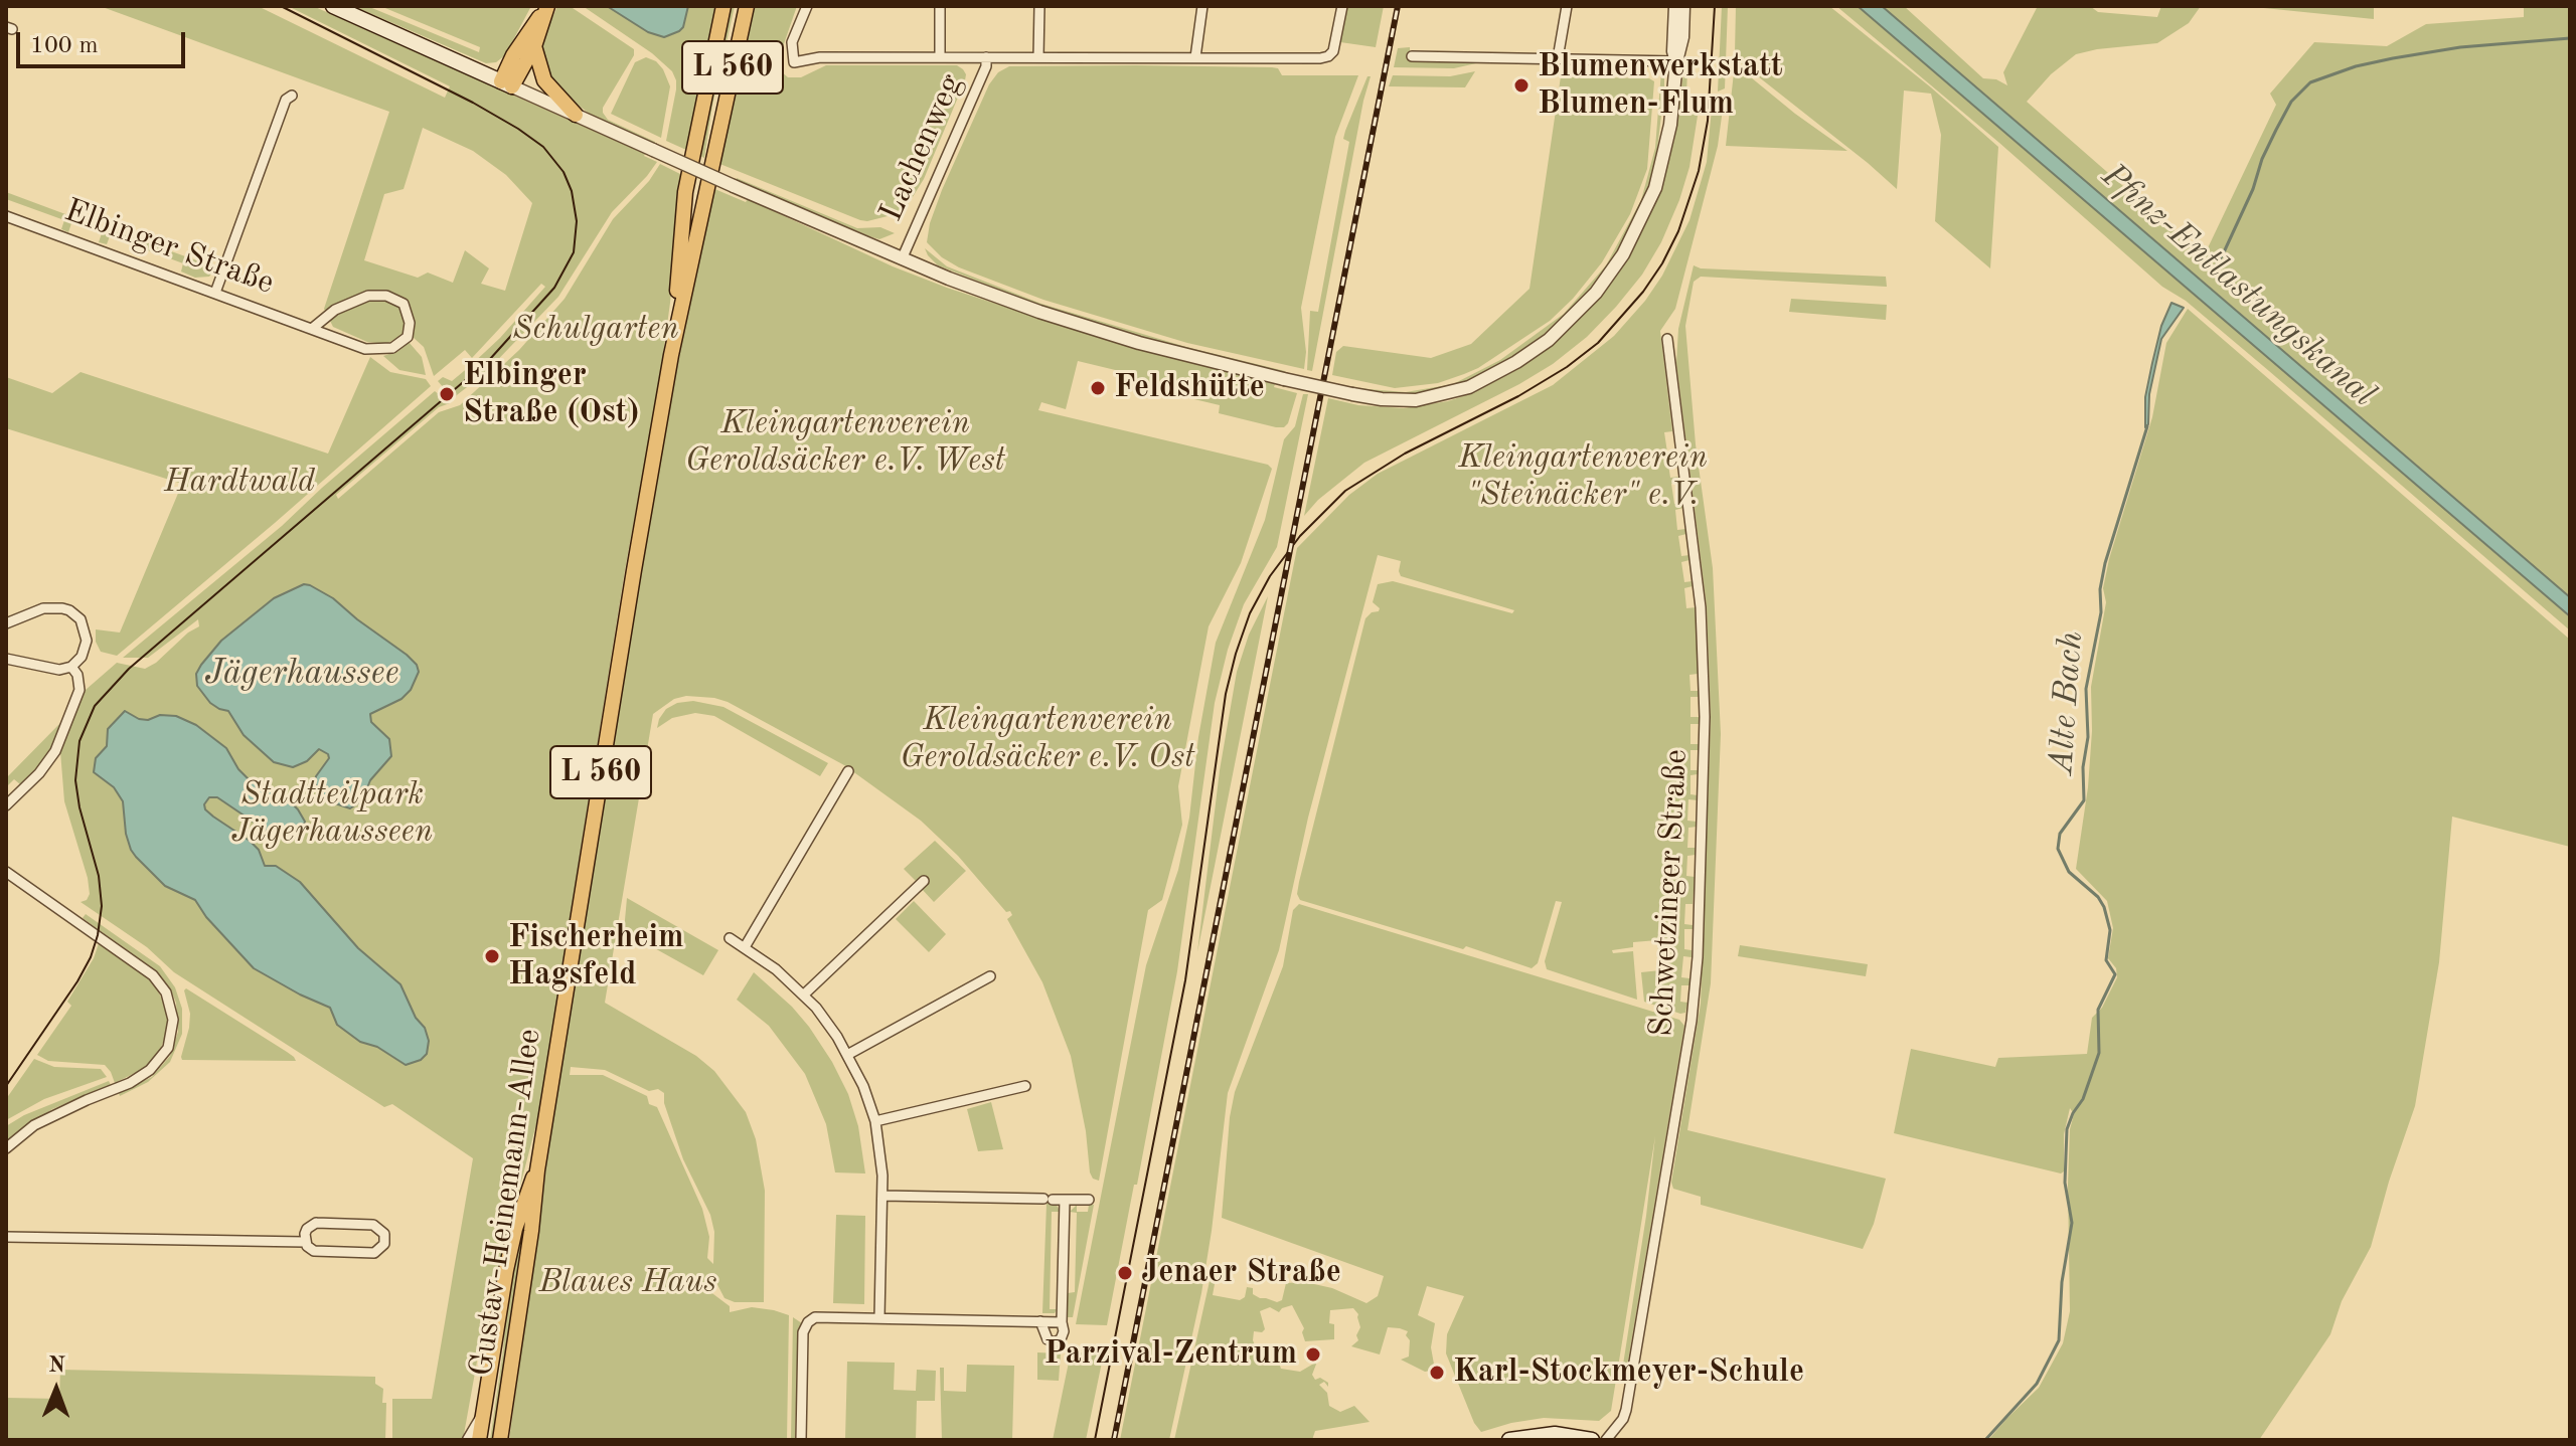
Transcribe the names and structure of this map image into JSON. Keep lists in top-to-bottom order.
{
  "streets": {
    "main road": ["L 560", "Gustav-Heinemann-Allee"],
    "street": ["Lachenweg", "Elbinger Straße", "Schwetzinger Straße"]
  },
  "water": ["Pfinz-Entlastungskanal", "Jägerhaussee", "Alte Bach"],
  "parks": [
    "Schulgarten",
    "Kleingartenverein Geroldsäcker e.V. West",
    "Kleingartenverein \"Steinäcker\" e.V.",
    "Hardtwald",
    "Kleingartenverein Geroldsäcker e.V. Ost",
    "Stadtteilpark Jägerhausseen",
    "Blaues Haus"
  ],
  "places": [
    "Blumenwerkstatt Blumen-Flum",
    "Feldshütte",
    "Elbinger Straße (Ost)",
    "Fischerheim Hagsfeld",
    "Jenaer Straße",
    "Parzival-Zentrum",
    "Karl-Stockmeyer-Schule"
  ],
  "scale_bar": "100 m",
  "north": "top"
}
